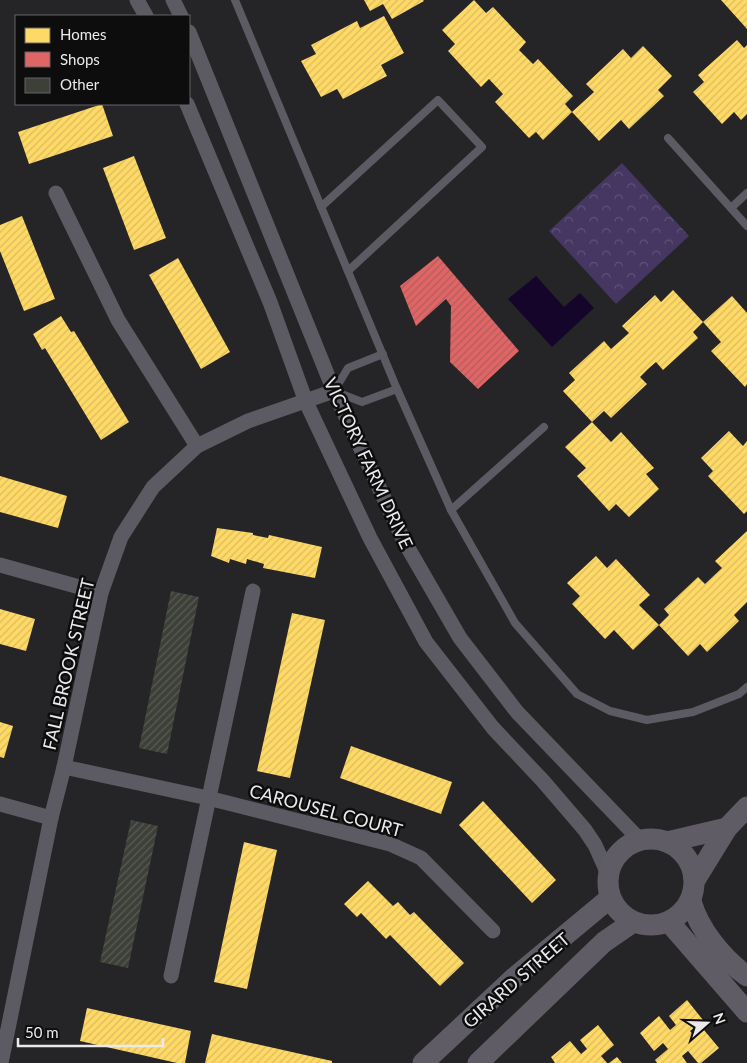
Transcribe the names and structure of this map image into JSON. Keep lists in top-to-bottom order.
{
  "streets": {
    "street": [
      "VICTORY FARM DRIVE",
      "FALL BROOK STREET",
      "CAROUSEL COURT",
      "GIRARD STREET"
    ]
  },
  "crossings": [
    ["VICTORY FARM DRIVE", "FALL BROOK STREET"],
    ["VICTORY FARM DRIVE", "GIRARD STREET"],
    ["FALL BROOK STREET", "CAROUSEL COURT"]
  ],
  "legend": ["Homes", "Shops", "Other"],
  "scale_bar": "50 m",
  "north": "right"
}
